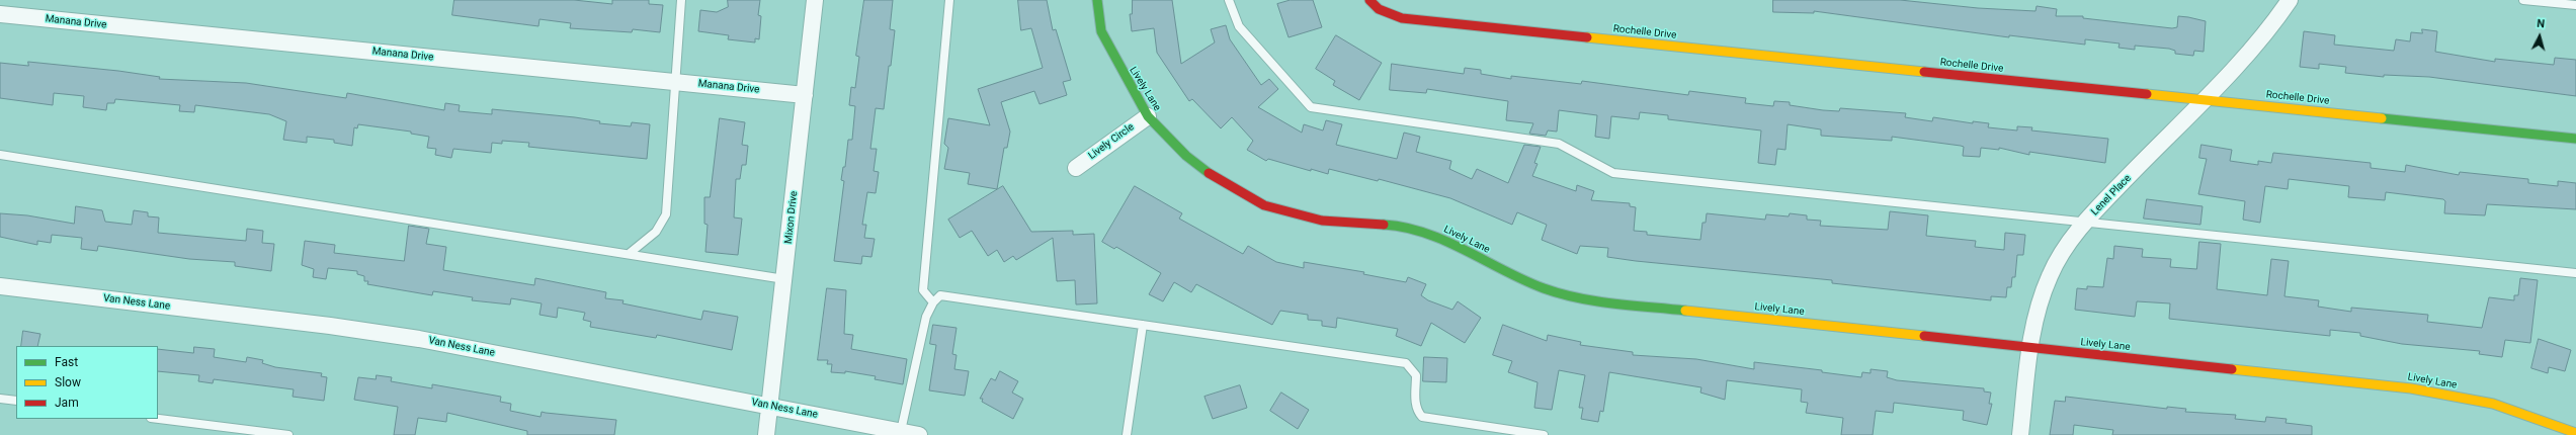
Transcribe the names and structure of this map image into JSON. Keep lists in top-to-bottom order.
{
  "streets": {
    "street": [
      "Manana Drive",
      "Rochelle Drive",
      "Lively Lane",
      "Lively Circle",
      "Lenel Place",
      "Mixon Drive",
      "Van Ness Lane"
    ]
  },
  "crossings": [
    ["Manana Drive", "Mixon Drive"],
    ["Rochelle Drive", "Lenel Place"],
    ["Lively Lane", "Lively Circle"],
    ["Lively Lane", "Lenel Place"],
    ["Mixon Drive", "Van Ness Lane"]
  ],
  "legend": ["Fast", "Slow", "Jam"],
  "north": "top"
}
